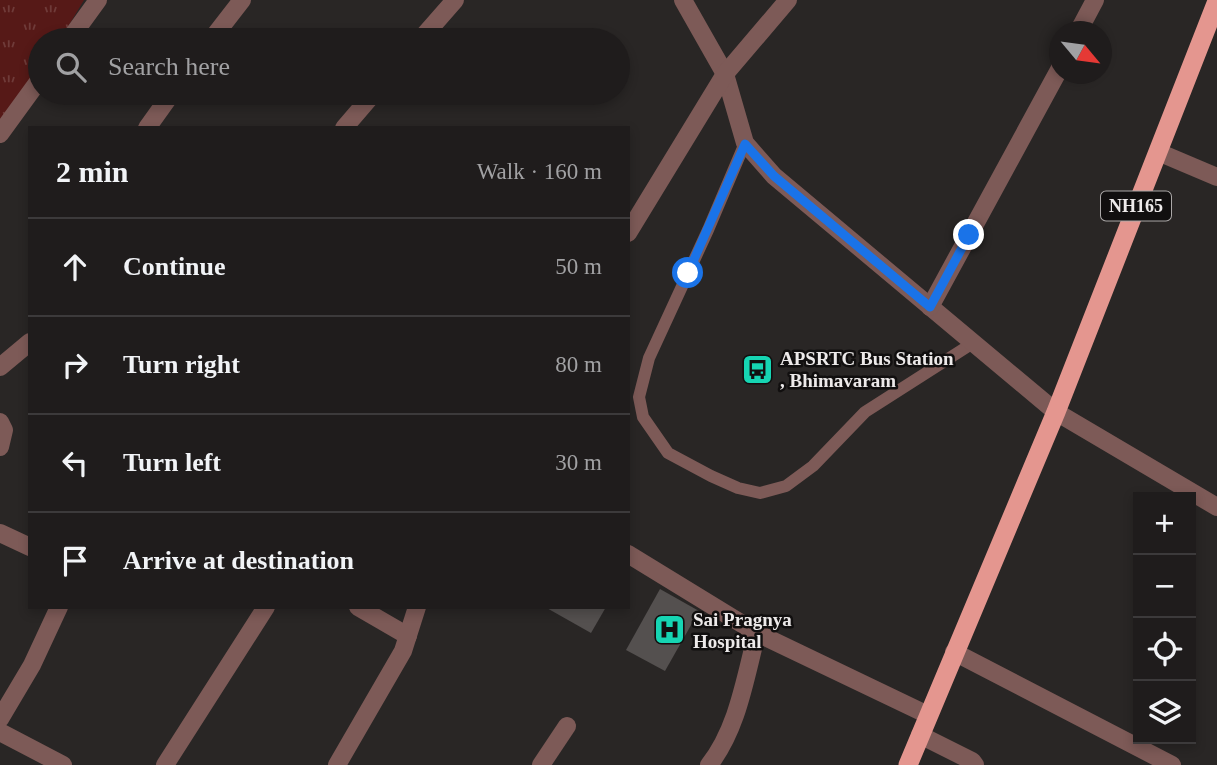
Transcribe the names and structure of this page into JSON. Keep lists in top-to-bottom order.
{
  "streets": {
    "highway": ["NH165"]
  },
  "places": {
    "bus stop": ["APSRTC Bus Station , Bhimavaram"],
    "hospital": ["Sai Pragnya Hospital"]
  },
  "north": "bottom right",
  "page": {
    "search": "Search here",
    "heading": ["2 min", "Walk · 160 m"],
    "list": [
      ["Continue", "50 m"],
      ["Turn right", "80 m"],
      ["Turn left", "30 m"],
      "Arrive at destination"
    ],
    "map_buttons": ["+", "−"]
  }
}
